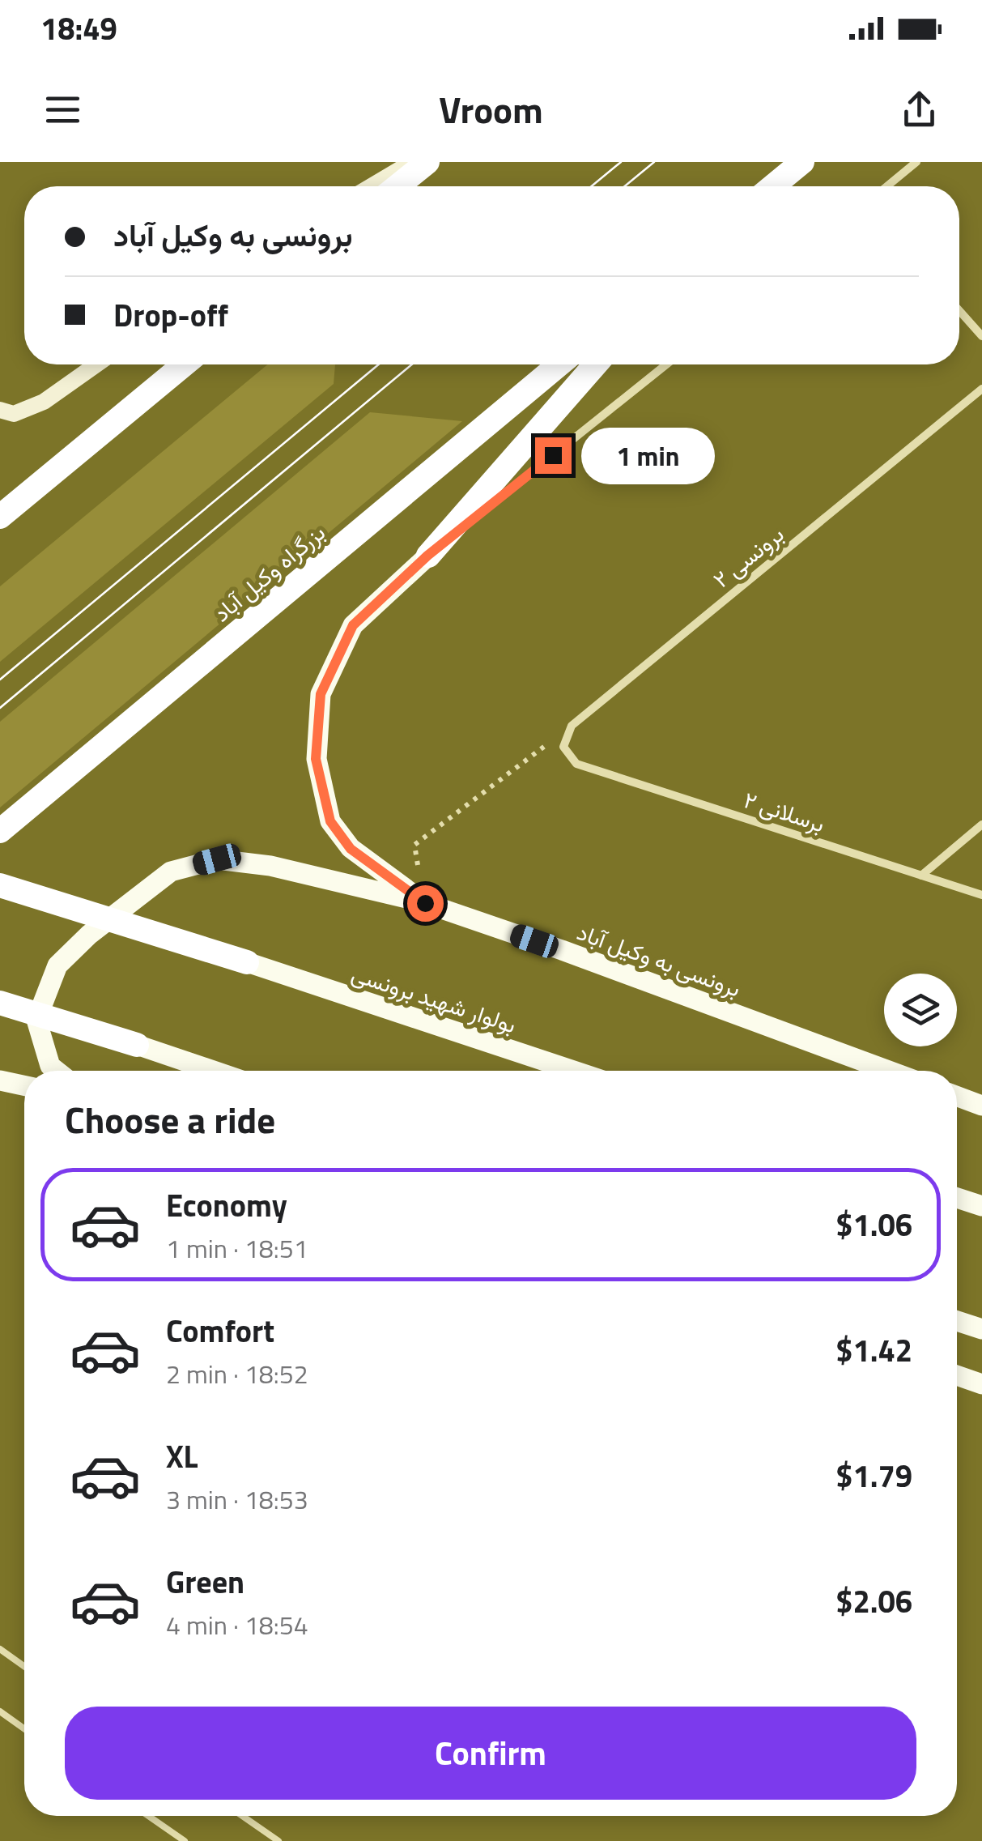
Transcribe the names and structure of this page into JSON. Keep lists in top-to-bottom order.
{
  "streets": {
    "highway": ["بزرگراه وکیل آباد"],
    "main road": ["برونسی به وکیل آباد", "بولوار شهید برونسی"],
    "street": ["برونسی ۲", "برسلانی ۲"]
  },
  "crossings": [
    ["برونسی ۲", "برسلانی ۲"]
  ],
  "page": {
    "status": "18:49",
    "header": "Vroom",
    "banner": ["برونسی به وکیل آباد", "Drop-off"],
    "bubble": "1 min",
    "heading": "Choose a ride",
    "list": [
      {
        "name": "Economy",
        "note": "1 min · 18:51",
        "value": "$1.06"
      },
      {
        "name": "Comfort",
        "note": "2 min · 18:52",
        "value": "$1.42"
      },
      {
        "name": "XL",
        "note": "3 min · 18:53",
        "value": "$1.79"
      },
      {
        "name": "Green",
        "note": "4 min · 18:54",
        "value": "$2.06"
      }
    ],
    "buttons": "Confirm"
  }
}
